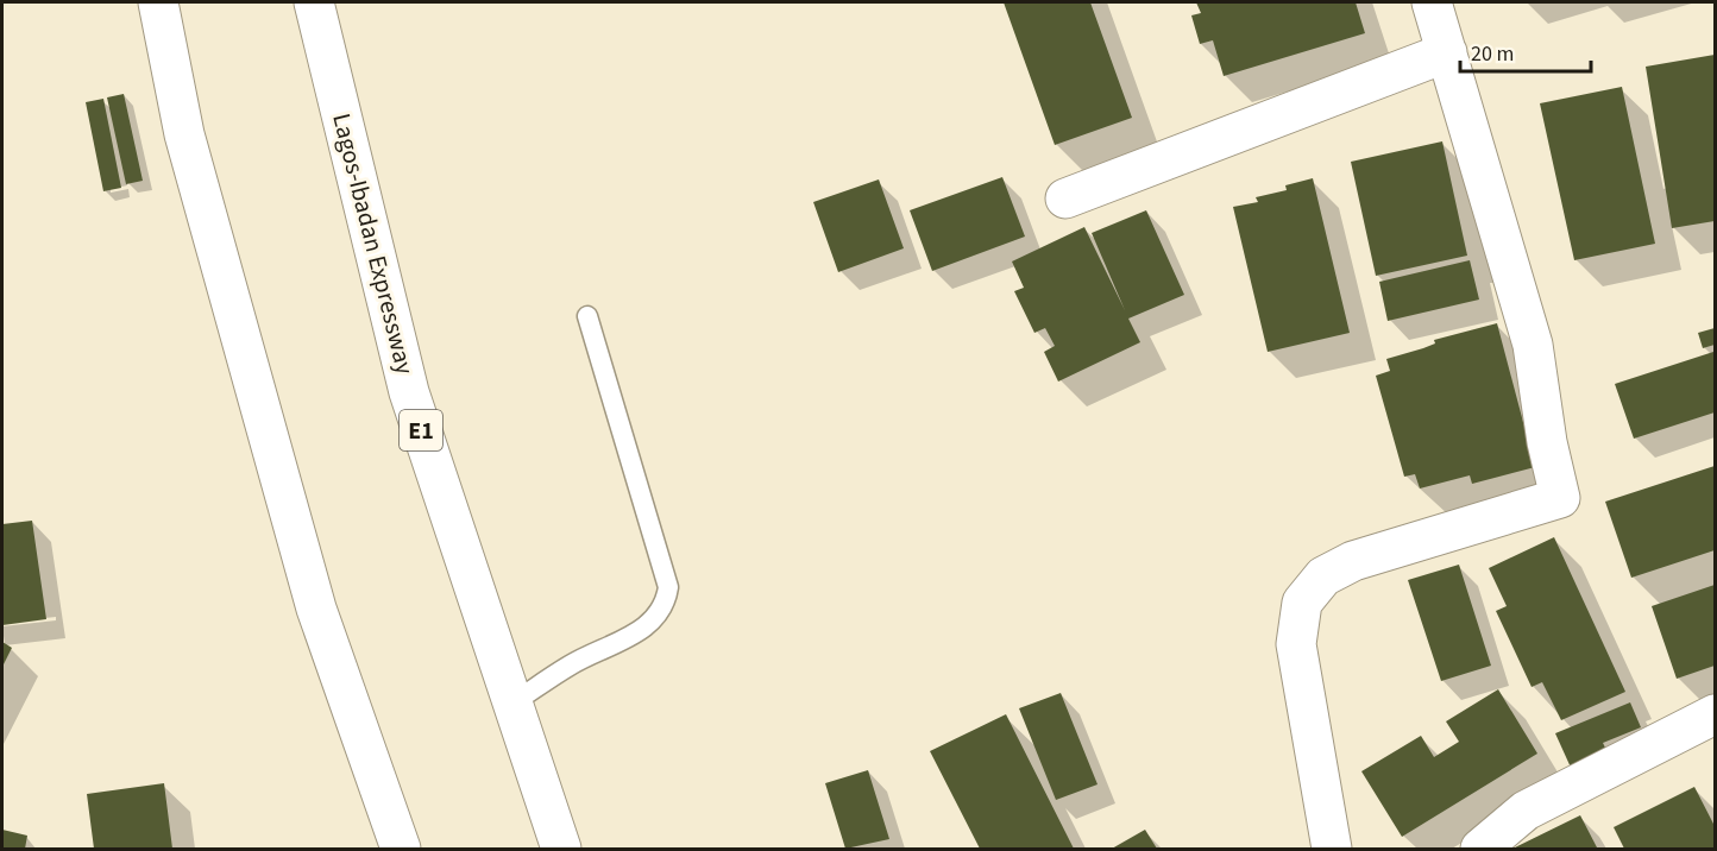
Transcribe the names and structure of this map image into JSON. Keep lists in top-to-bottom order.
{
  "streets": {
    "main road": ["Lagos-Ibadan Expressway", "E1"]
  },
  "scale_bar": "20 m"
}
